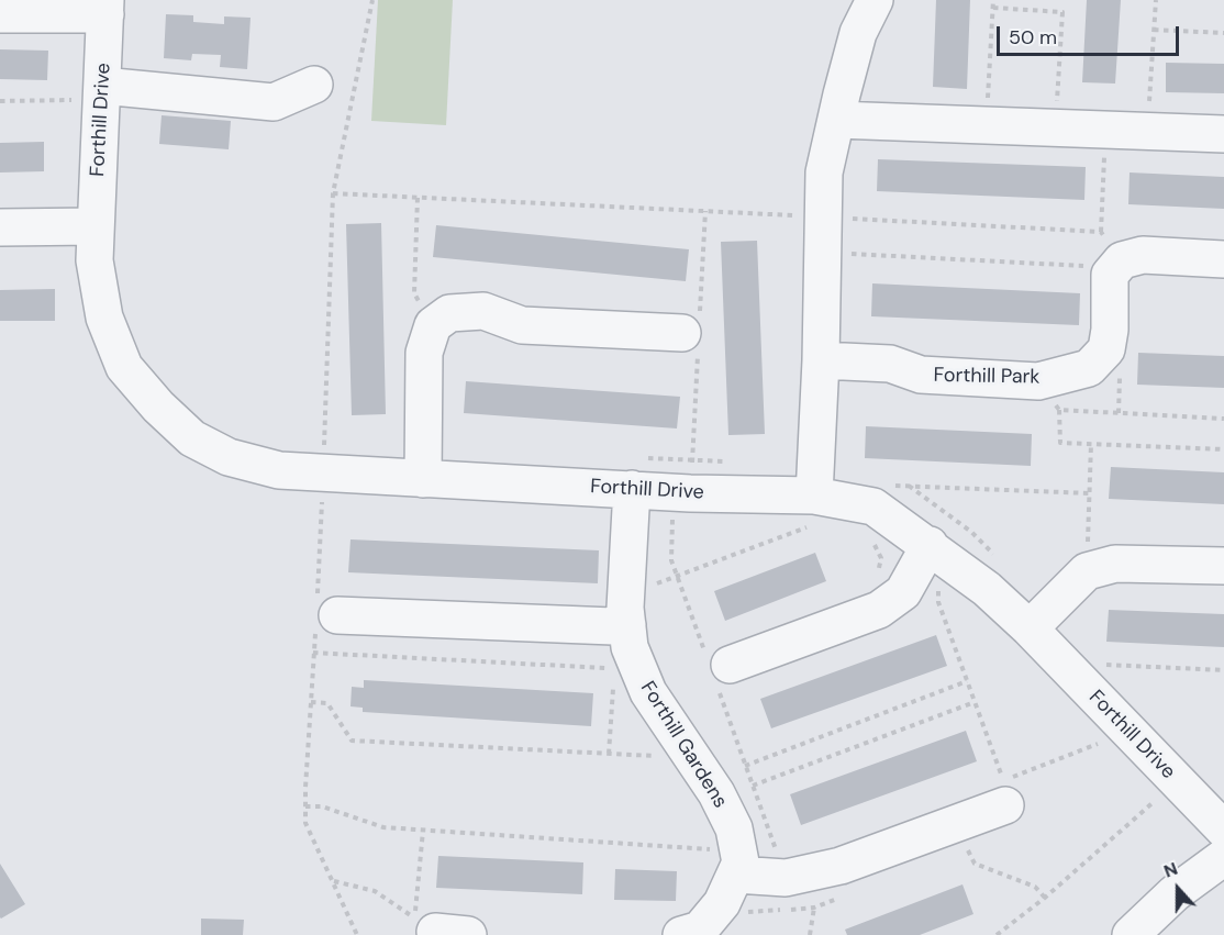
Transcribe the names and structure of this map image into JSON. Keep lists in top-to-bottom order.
{
  "streets": {
    "street": ["Forthill Drive", "Forthill Park", "Forthill Gardens"]
  },
  "crossings": [
    ["Forthill Drive", "Forthill Gardens"]
  ],
  "scale_bar": "50 m",
  "north": "top"
}
